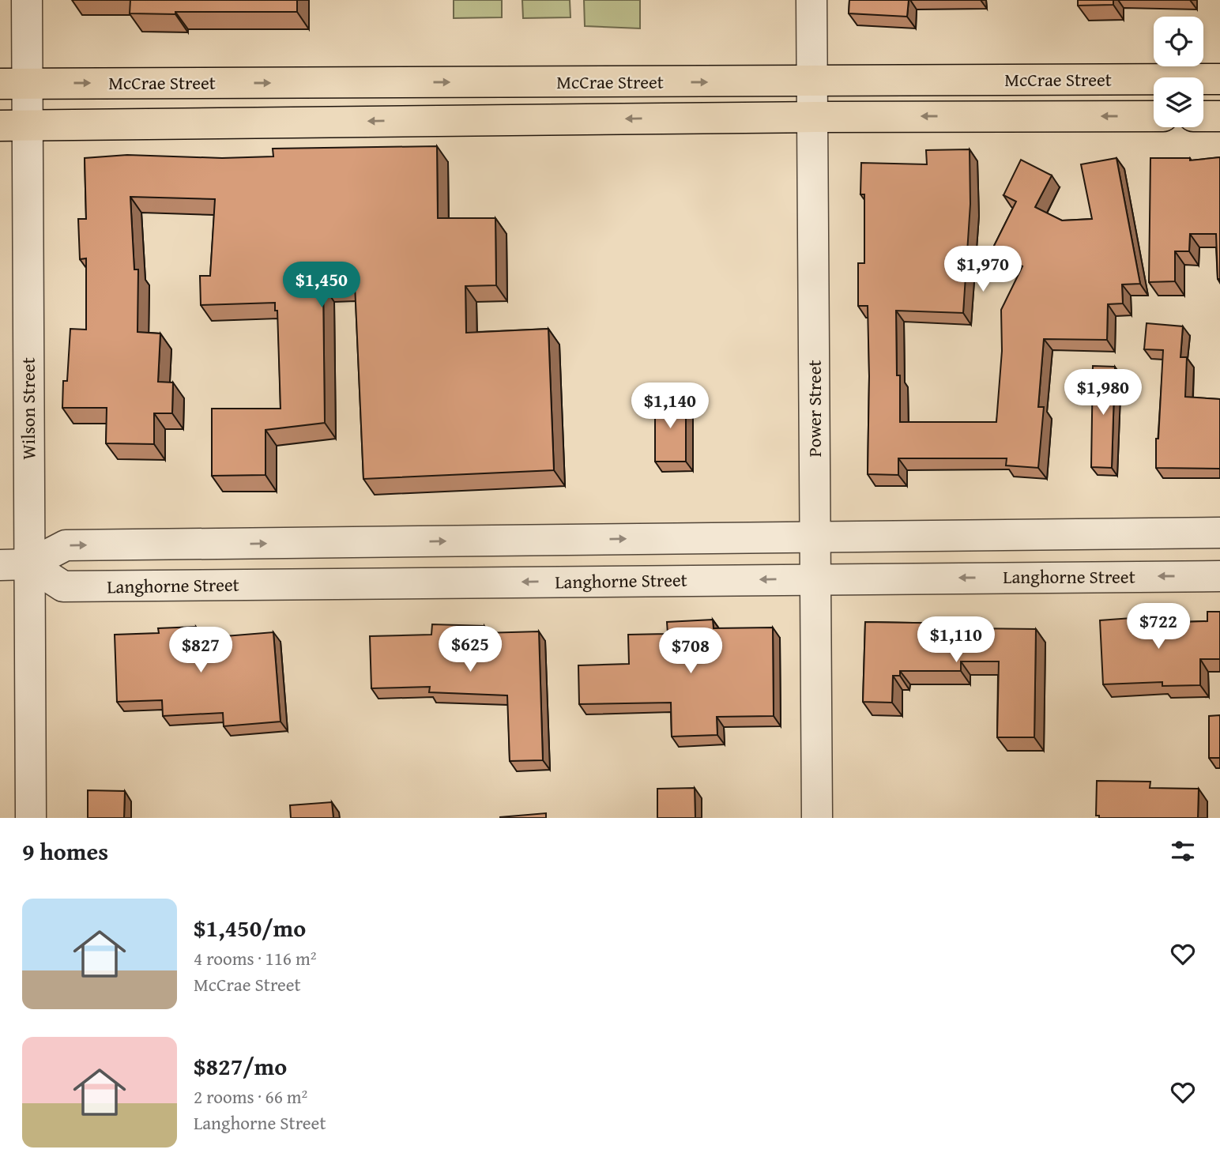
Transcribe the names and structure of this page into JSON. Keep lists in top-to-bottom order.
{
  "streets": {
    "main road": ["McCrae Street"],
    "street": ["Wilson Street", "Power Street", "Langhorne Street"]
  },
  "crossings": [
    ["McCrae Street", "Wilson Street"],
    ["McCrae Street", "Power Street"],
    ["Wilson Street", "Langhorne Street"],
    ["Power Street", "Langhorne Street"]
  ],
  "page": {
    "price": [
      "$1,970",
      "$1,450",
      "$1,980",
      "$1,140",
      "$722",
      "$1,110",
      "$625",
      "$827",
      "$708"
    ],
    "heading": "9 homes",
    "list": [
      {
        "name": "$1,450/mo",
        "note": "4 rooms · 116 m² · McCrae Street"
      },
      {
        "name": "$827/mo",
        "note": "2 rooms · 66 m² · Langhorne Street"
      }
    ]
  }
}
